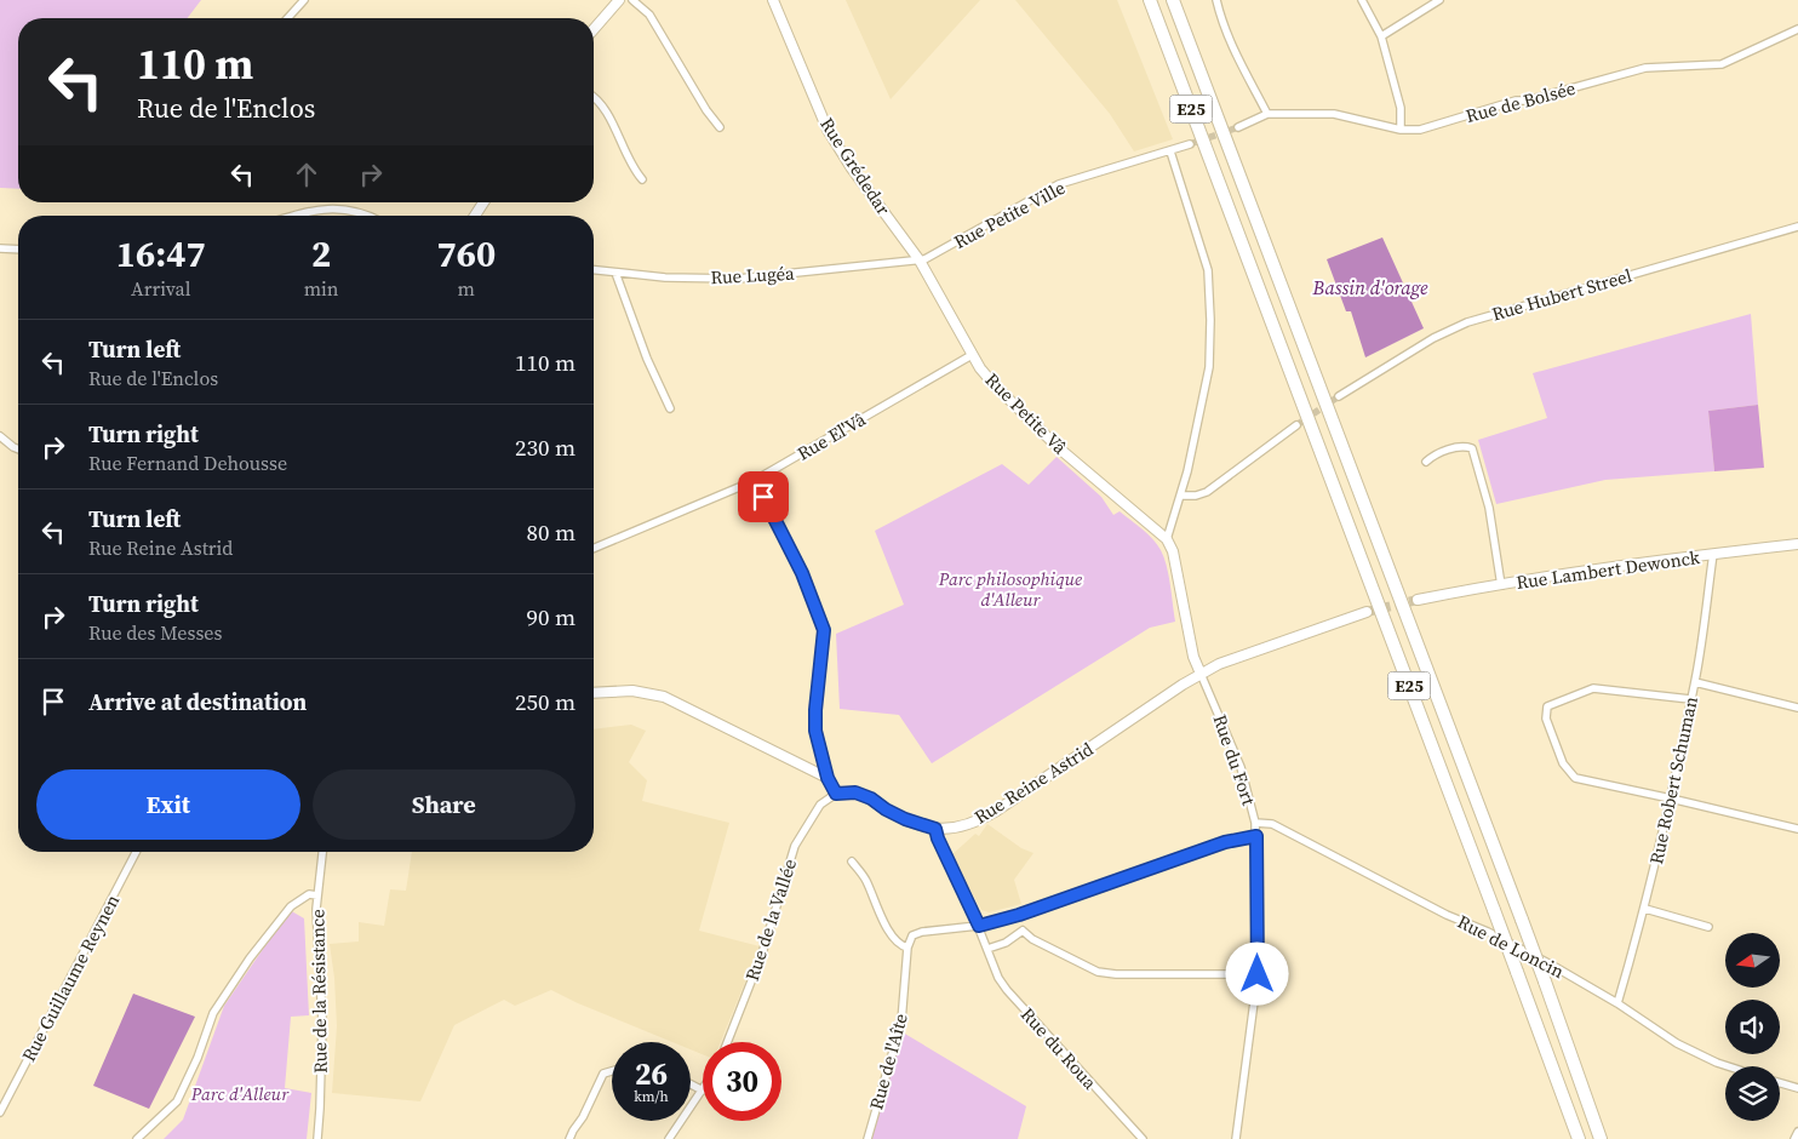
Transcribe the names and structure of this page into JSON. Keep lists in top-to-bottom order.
{
  "streets": {
    "highway": ["E25"],
    "street": [
      "Rue de Bolsée",
      "Rue Grédedar",
      "Rue Petite Ville",
      "Rue Lugéa",
      "Rue Hubert Streel",
      "Rue Petite Vâ",
      "Rue El'Vâ",
      "Rue Lambert Dewonck",
      "Rue du Fort",
      "Rue Robert Schuman",
      "Rue Reine Astrid",
      "Rue de la Vallée",
      "Rue de Loncin",
      "Rue Guillaume Reynen",
      "Rue de la Résistance",
      "Rue du Roua",
      "Rue de l'Aîte"
    ]
  },
  "crossings": [
    ["Rue Grédedar", "Rue Petite Ville"],
    ["Rue Grédedar", "Rue Lugéa"],
    ["Rue Grédedar", "Rue Petite Vâ"],
    ["Rue Petite Ville", "Rue Lugéa"],
    ["Rue Petite Ville", "Rue Petite Vâ"],
    ["Rue Lugéa", "Rue Petite Vâ"],
    ["Rue Petite Vâ", "Rue El'Vâ"],
    ["Rue Lambert Dewonck", "Rue Robert Schuman"],
    ["Rue du Fort", "Rue Reine Astrid"],
    ["Rue du Fort", "Rue de Loncin"],
    ["Rue Robert Schuman", "Rue de Loncin"],
    ["Rue Reine Astrid", "Rue de la Vallée"],
    ["Rue Reine Astrid", "Rue du Roua"]
  ],
  "water": ["Bassin d'orage"],
  "parks": ["Parc philosophique d'Alleur", "Parc d'Alleur"],
  "north": "left",
  "page": {
    "turn": ["110 m", "Rue de l'Enclos"],
    "eta": [
      "16:47",
      "Arrival",
      "2",
      "min",
      "760",
      "m"
    ],
    "list": [
      {
        "name": "Turn left",
        "note": "Rue de l'Enclos",
        "value": "110 m"
      },
      {
        "name": "Turn right",
        "note": "Rue Fernand Dehousse",
        "value": "230 m"
      },
      {
        "name": "Turn left",
        "note": "Rue Reine Astrid",
        "value": "80 m"
      },
      {
        "name": "Turn right",
        "note": "Rue des Messes",
        "value": "90 m"
      },
      {
        "name": "Arrive at destination",
        "value": "250 m"
      }
    ],
    "buttons": ["Exit", "Share"],
    "speed": "26 km/h",
    "limit": "30"
  }
}
